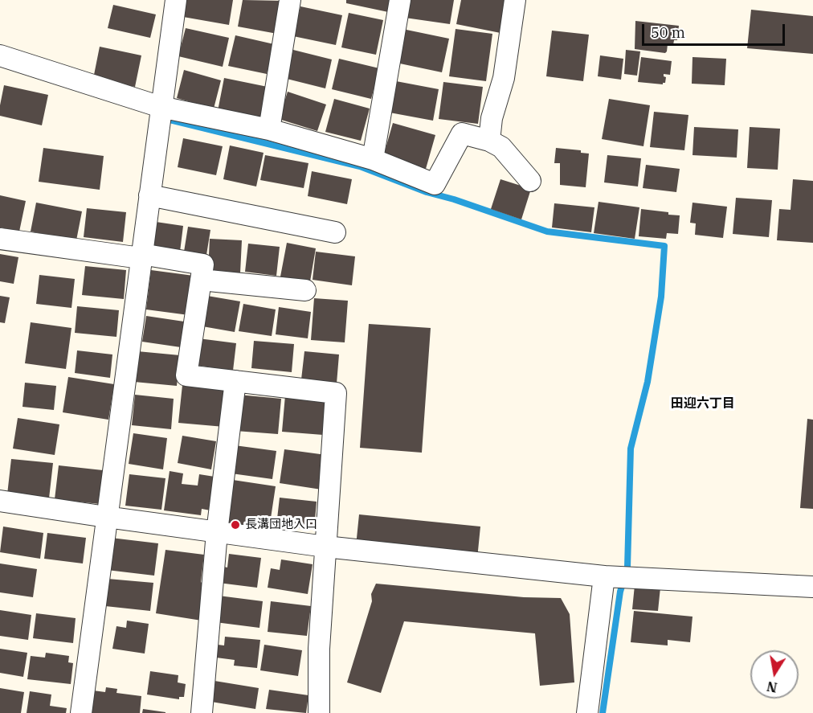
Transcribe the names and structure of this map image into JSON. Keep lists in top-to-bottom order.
{
  "districts": ["田迎六丁目"],
  "places": ["長溝団地入口"],
  "scale_bar": "50 m",
  "north": "bottom"
}
